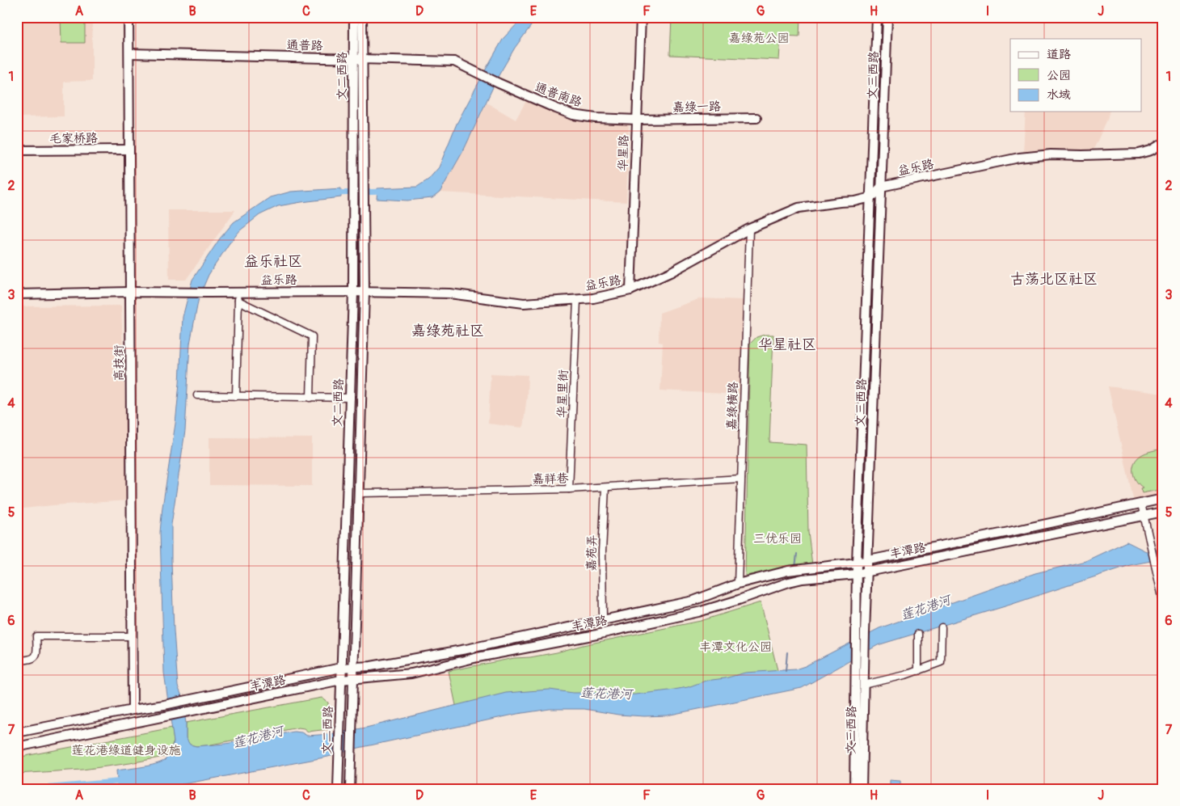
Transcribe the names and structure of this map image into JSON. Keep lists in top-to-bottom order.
{
  "streets": {
    "main road": [
      "通普路",
      "文三西路",
      "文二西路",
      "通普南路",
      "嘉绿一路",
      "毛家桥路",
      "华星路",
      "益乐路",
      "高技街",
      "丰潭路"
    ],
    "street": [
      "华星里街",
      "嘉绿横路",
      "嘉祥巷",
      "嘉苑弄"
    ]
  },
  "crossings": [
    ["通普路", "文二西路"],
    ["通普路", "通普南路"],
    ["通普路", "高技街"],
    ["文三西路", "益乐路"],
    ["文三西路", "丰潭路"],
    ["文二西路", "益乐路"],
    ["文二西路", "嘉祥巷"],
    ["文二西路", "丰潭路"],
    ["通普南路", "嘉绿一路"],
    ["通普南路", "华星路"],
    ["嘉绿一路", "华星路"],
    ["毛家桥路", "高技街"],
    ["华星路", "益乐路"],
    ["益乐路", "高技街"],
    ["益乐路", "华星里街"],
    ["益乐路", "嘉绿横路"],
    ["高技街", "丰潭路"],
    ["华星里街", "嘉祥巷"],
    ["嘉绿横路", "嘉祥巷"],
    ["嘉绿横路", "丰潭路"],
    ["嘉祥巷", "嘉苑弄"],
    ["丰潭路", "嘉苑弄"]
  ],
  "districts": [
    "益乐社区",
    "古荡北区社区",
    "嘉绿苑社区",
    "华星社区"
  ],
  "water": ["莲花港河"],
  "parks": [
    "嘉绿苑公园",
    "三优乐园",
    "丰潭文化公园",
    "莲花港绿道健身设施"
  ],
  "legend": ["道路", "公园", "水域"],
  "grid": {
    "columns": [
      "A",
      "B",
      "C",
      "D",
      "E",
      "F",
      "G",
      "H",
      "I",
      "J"
    ],
    "rows": [
      "1",
      "2",
      "3",
      "4",
      "5",
      "6",
      "7"
    ]
  }
}
